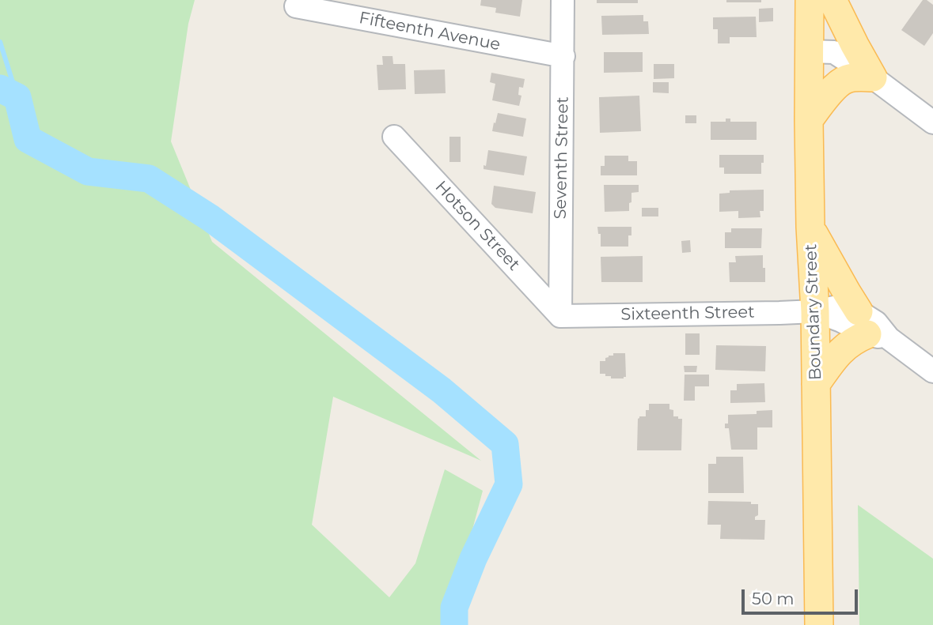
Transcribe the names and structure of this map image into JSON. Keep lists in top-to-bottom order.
{
  "streets": {
    "main road": ["Boundary Street"],
    "street": [
      "Fifteenth Avenue",
      "Seventh Street",
      "Hotson Street",
      "Sixteenth Street"
    ]
  },
  "crossings": [
    ["Fifteenth Avenue", "Seventh Street"],
    ["Seventh Street", "Hotson Street"],
    ["Seventh Street", "Sixteenth Street"],
    ["Hotson Street", "Sixteenth Street"],
    ["Boundary Street", "Sixteenth Street"]
  ],
  "scale_bar": "50 m"
}
